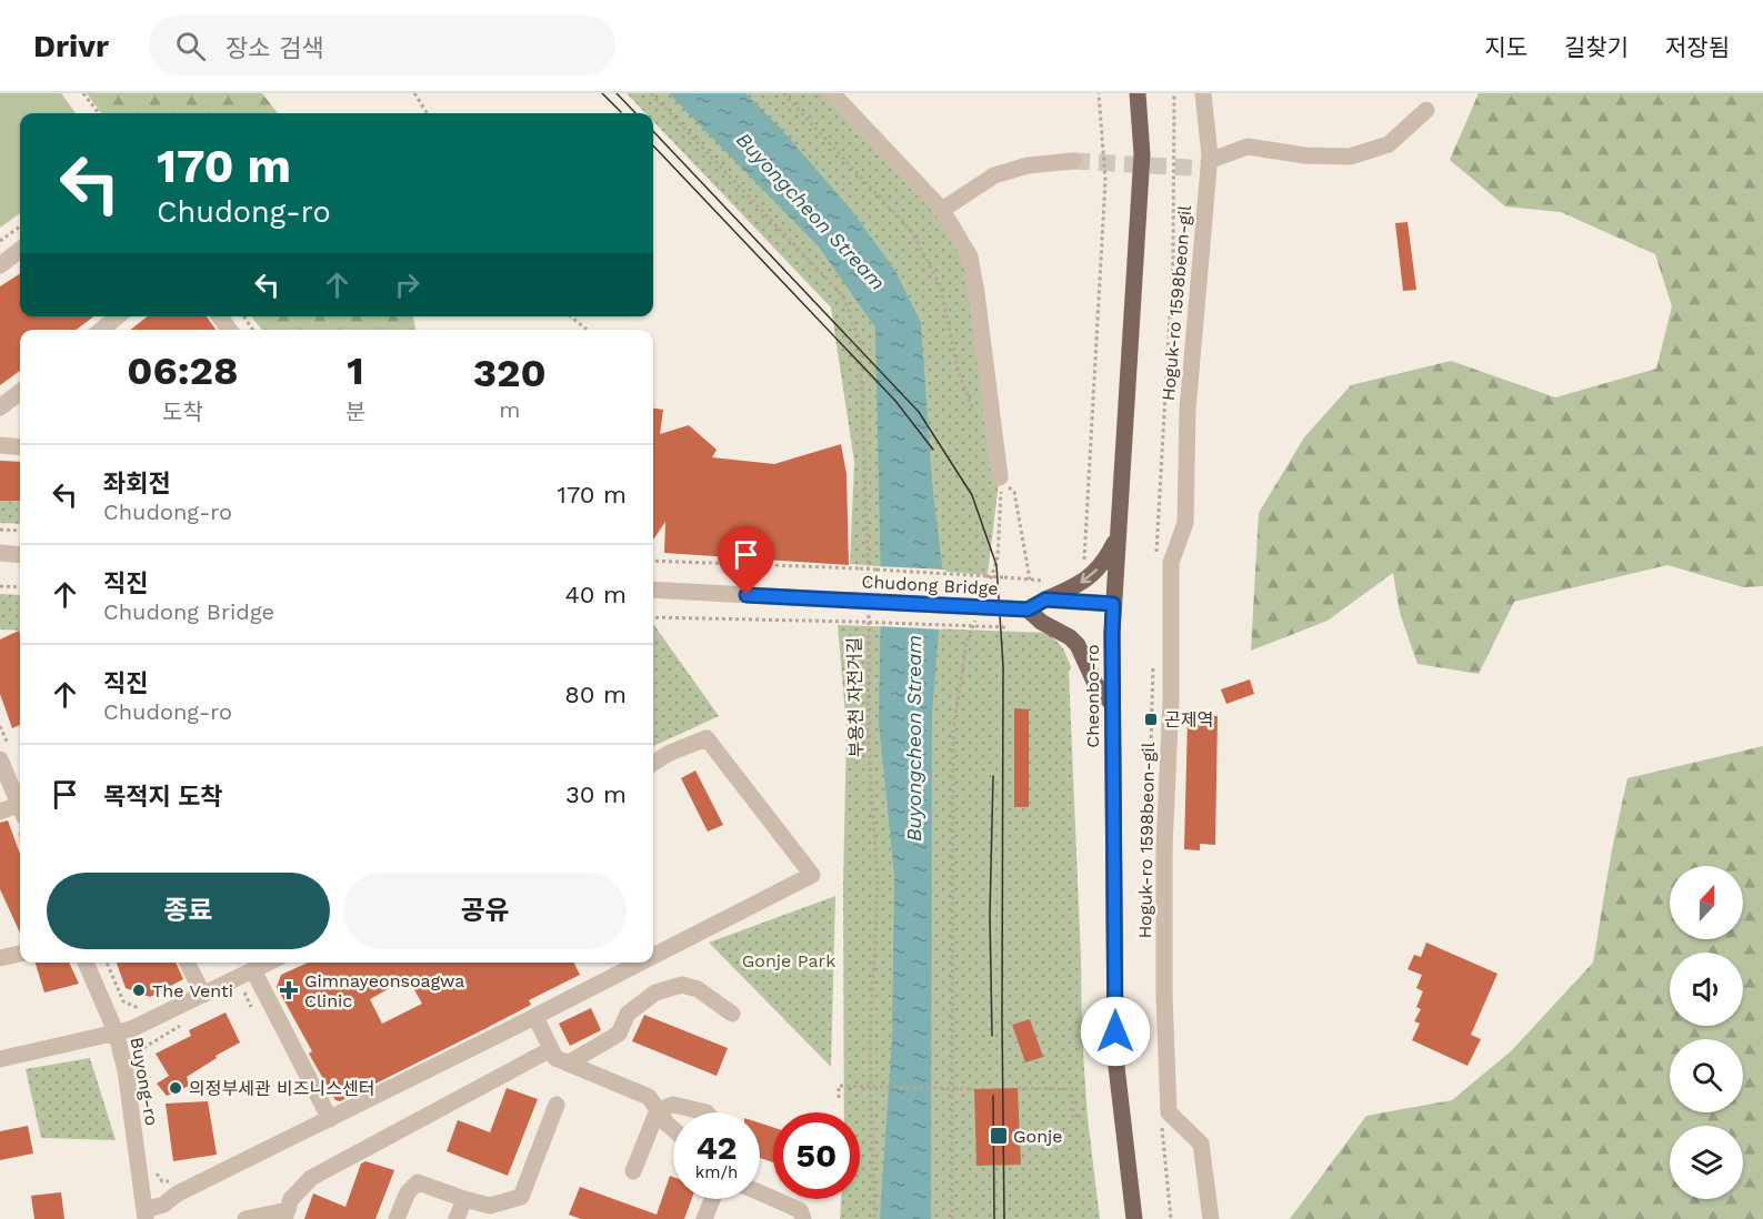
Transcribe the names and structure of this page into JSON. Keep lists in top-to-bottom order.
{
  "streets": {
    "main road": ["Cheonbo-ro"],
    "street": ["Hoguk-ro 1598beon-gil", "Chudong Bridge", "Buyong-ro"],
    "path": ["부용천 자전거길"]
  },
  "water": ["Buyongcheon Stream"],
  "parks": ["Gonje Park"],
  "places": {
    "transit": ["곤제역", "Gonje"],
    "other": ["The Venti", "의정부세관 비즈니스센터"],
    "health": ["Gimnayeonsoagwa Clinic"]
  },
  "north": "top",
  "page": {
    "header": "Drivr",
    "search": "장소 검색",
    "nav": ["지도", "길찾기", "저장됨"],
    "turn": ["170 m", "Chudong-ro"],
    "eta": [
      "06:28",
      "도착",
      "1",
      "분",
      "320",
      "m"
    ],
    "list": [
      {
        "name": "좌회전",
        "note": "Chudong-ro",
        "value": "170 m"
      },
      {
        "name": "직진",
        "note": "Chudong Bridge",
        "value": "40 m"
      },
      {
        "name": "직진",
        "note": "Chudong-ro",
        "value": "80 m"
      },
      {
        "name": "목적지 도착",
        "value": "30 m"
      }
    ],
    "buttons": ["종료", "공유"],
    "speed": "42 km/h",
    "limit": "50"
  }
}
